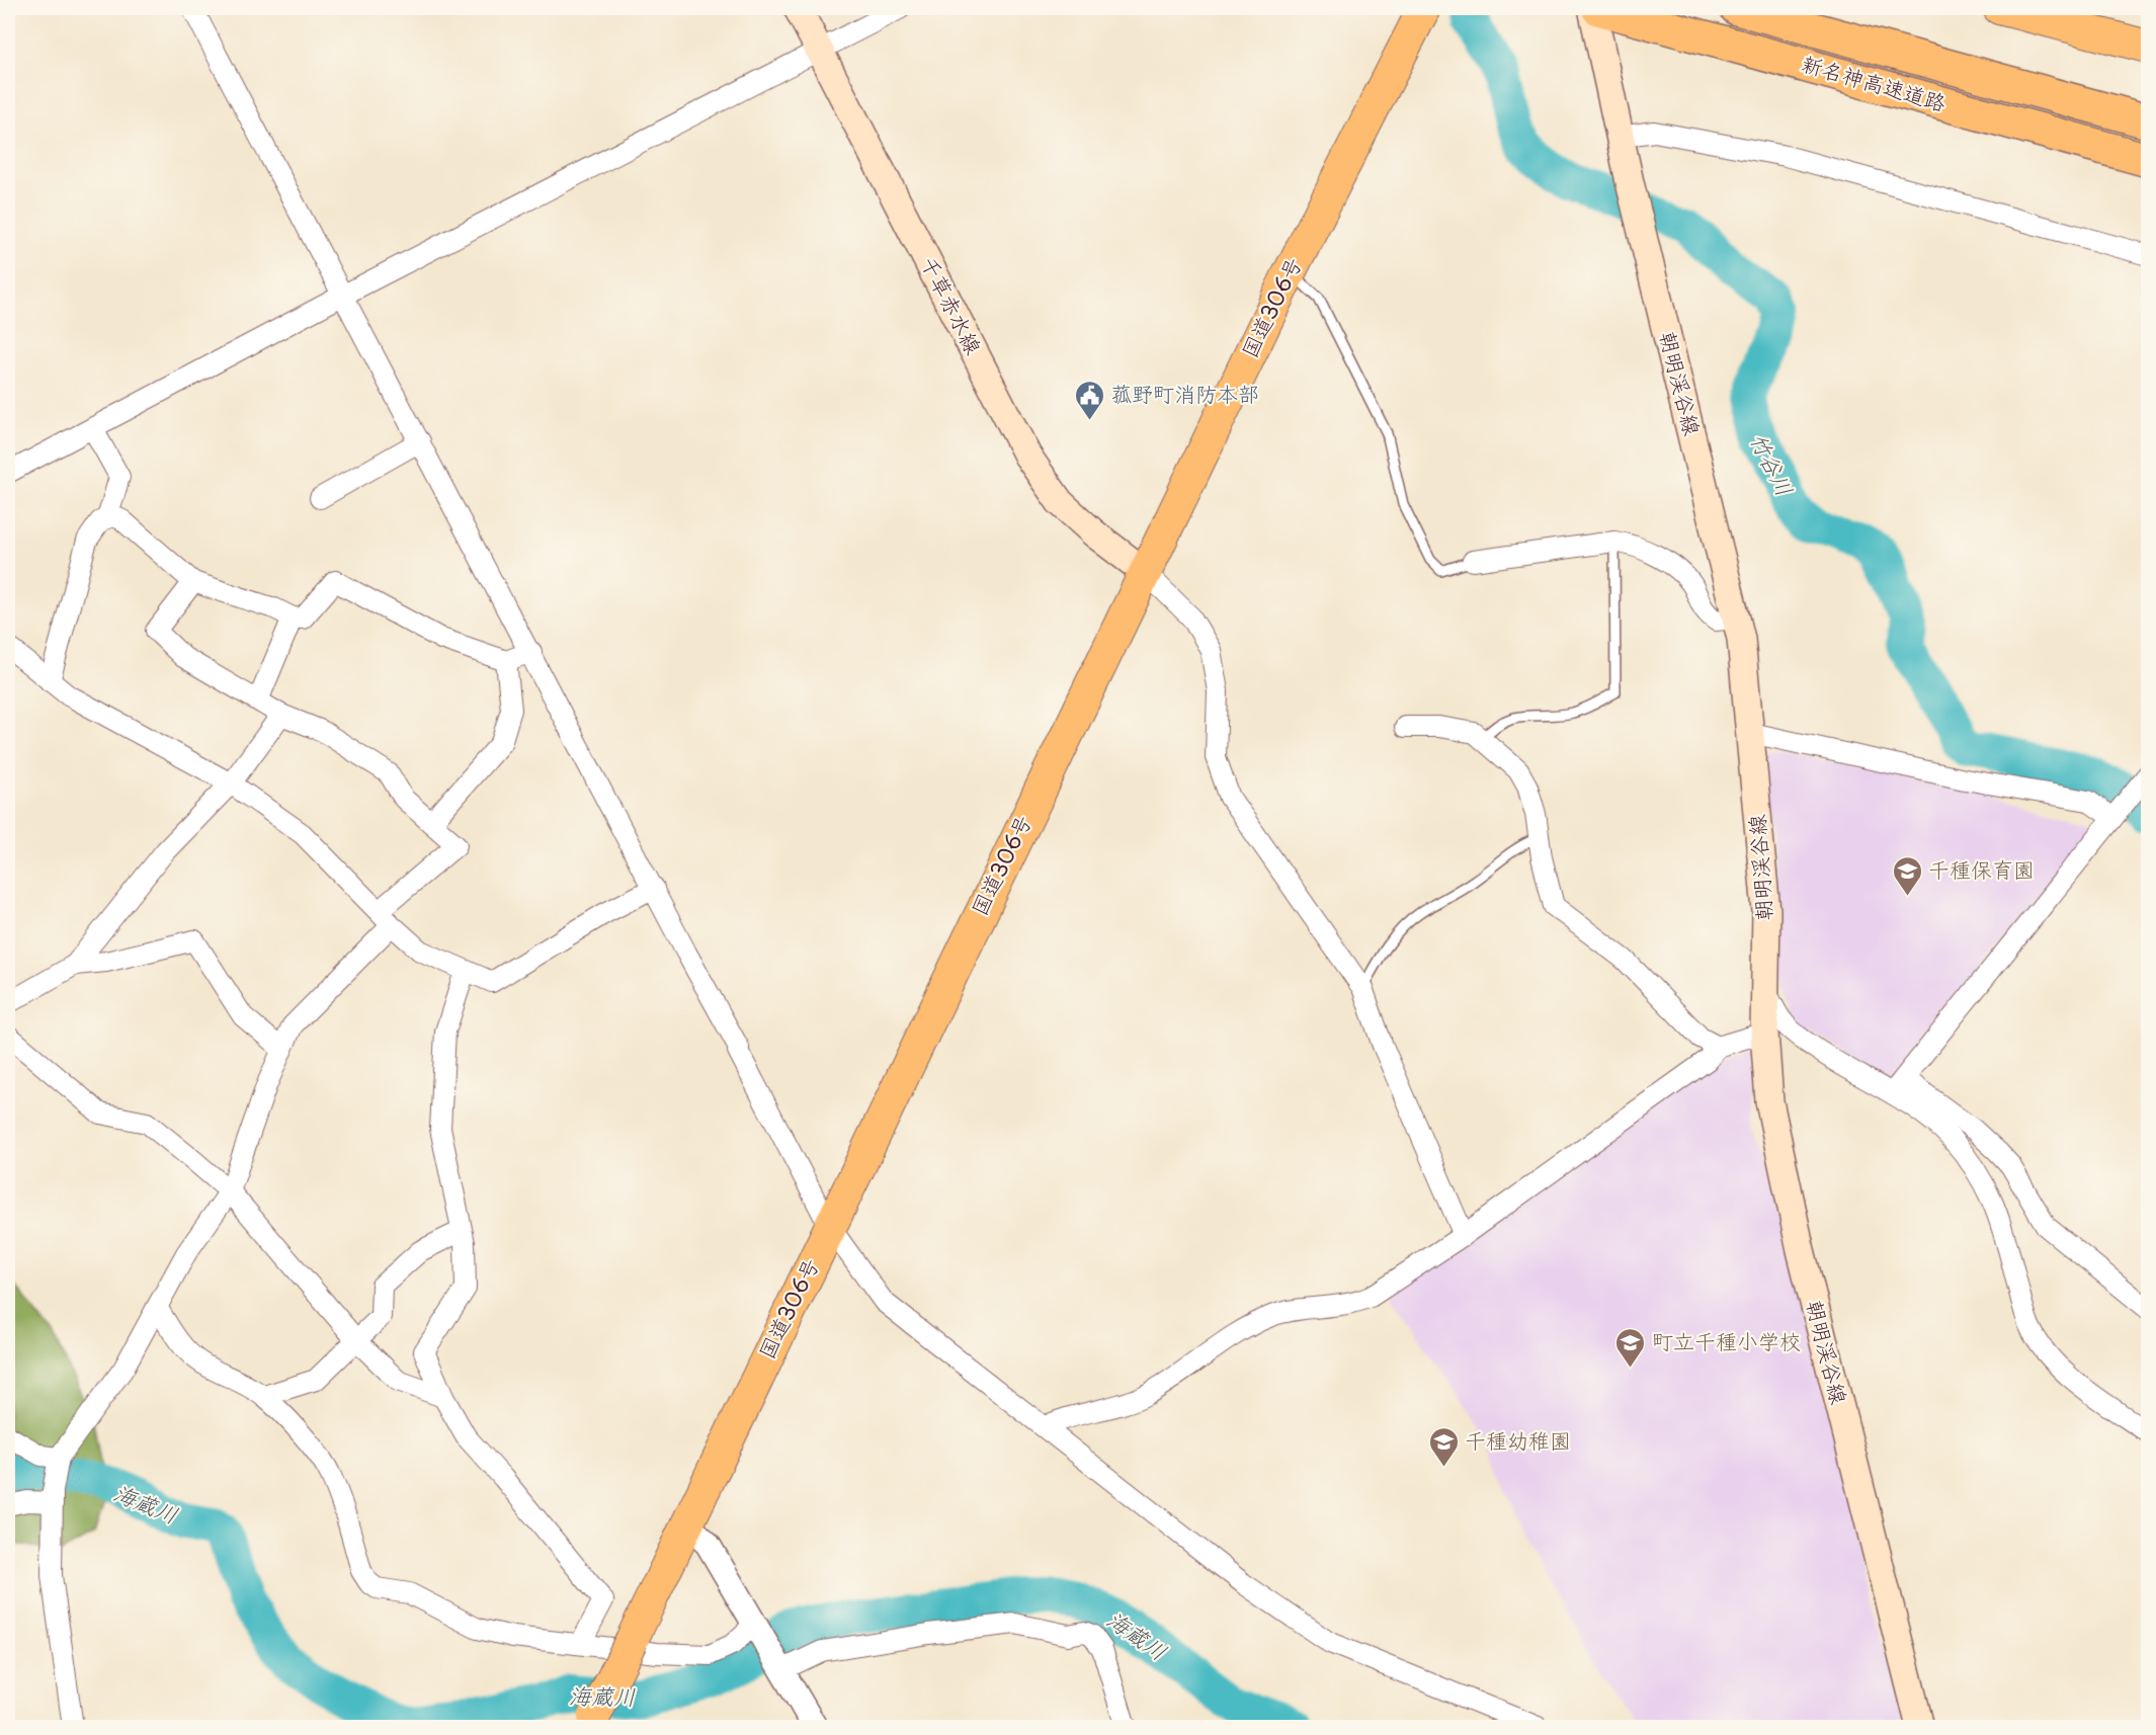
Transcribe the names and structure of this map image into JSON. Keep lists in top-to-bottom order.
{
  "streets": {
    "highway": ["新名神高速道路", "国道306号"],
    "main road": ["千草赤水線", "朝明渓谷線"]
  },
  "crossings": [
    ["千草赤水線", "国道306号"]
  ],
  "water": ["竹谷川", "海蔵川"],
  "places": {
    "public building": ["菰野町消防本部"],
    "school or university": ["千種保育園", "町立千種小学校", "千種幼稚園"]
  }
}
